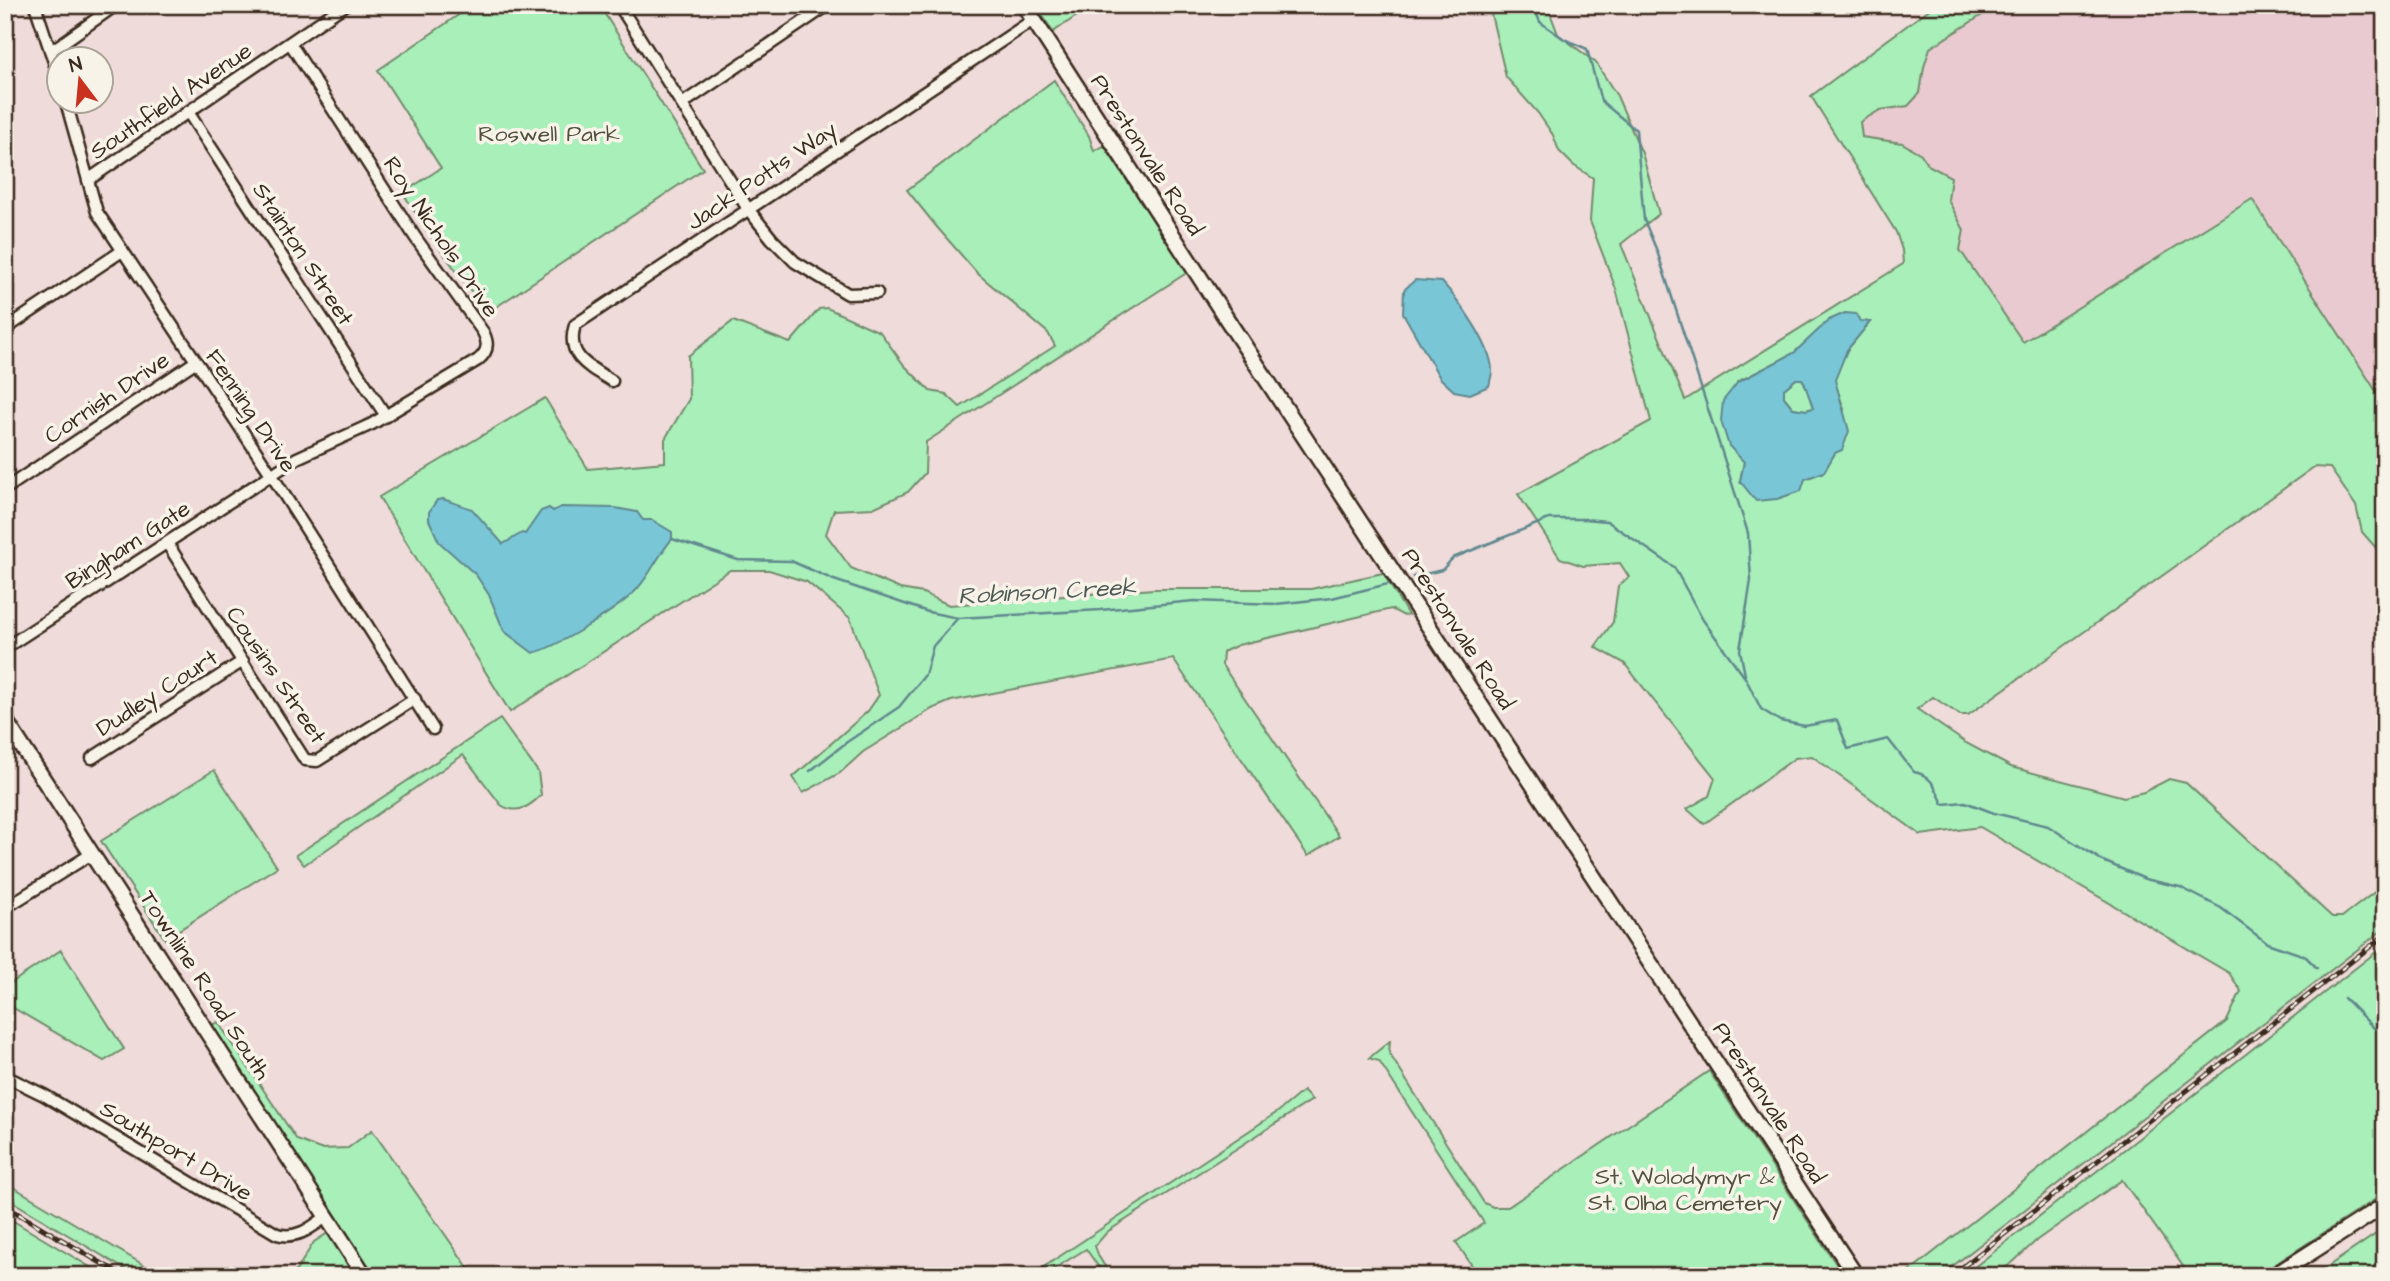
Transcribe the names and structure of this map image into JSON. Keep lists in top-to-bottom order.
{
  "streets": {
    "street": [
      "Southfield Avenue",
      "Prestonvale Road",
      "Jack Potts Way",
      "Roy Nichols Drive",
      "Stainton Street",
      "Cornish Drive",
      "Fenning Drive",
      "Bingham Gate",
      "Cousins Street",
      "Dudley Court",
      "Townline Road South",
      "Southport Drive"
    ]
  },
  "crossings": [
    ["Southfield Avenue", "Roy Nichols Drive"],
    ["Southfield Avenue", "Stainton Street"],
    ["Southfield Avenue", "Fenning Drive"],
    ["Prestonvale Road", "Jack Potts Way"],
    ["Roy Nichols Drive", "Stainton Street"],
    ["Roy Nichols Drive", "Fenning Drive"],
    ["Roy Nichols Drive", "Bingham Gate"],
    ["Cornish Drive", "Fenning Drive"],
    ["Fenning Drive", "Bingham Gate"],
    ["Fenning Drive", "Cousins Street"],
    ["Bingham Gate", "Cousins Street"],
    ["Cousins Street", "Dudley Court"],
    ["Townline Road South", "Southport Drive"]
  ],
  "water": ["Robinson Creek"],
  "parks": ["Roswell Park", "St. Wolodymyr & St. Olha Cemetery"],
  "north": "top"
}
